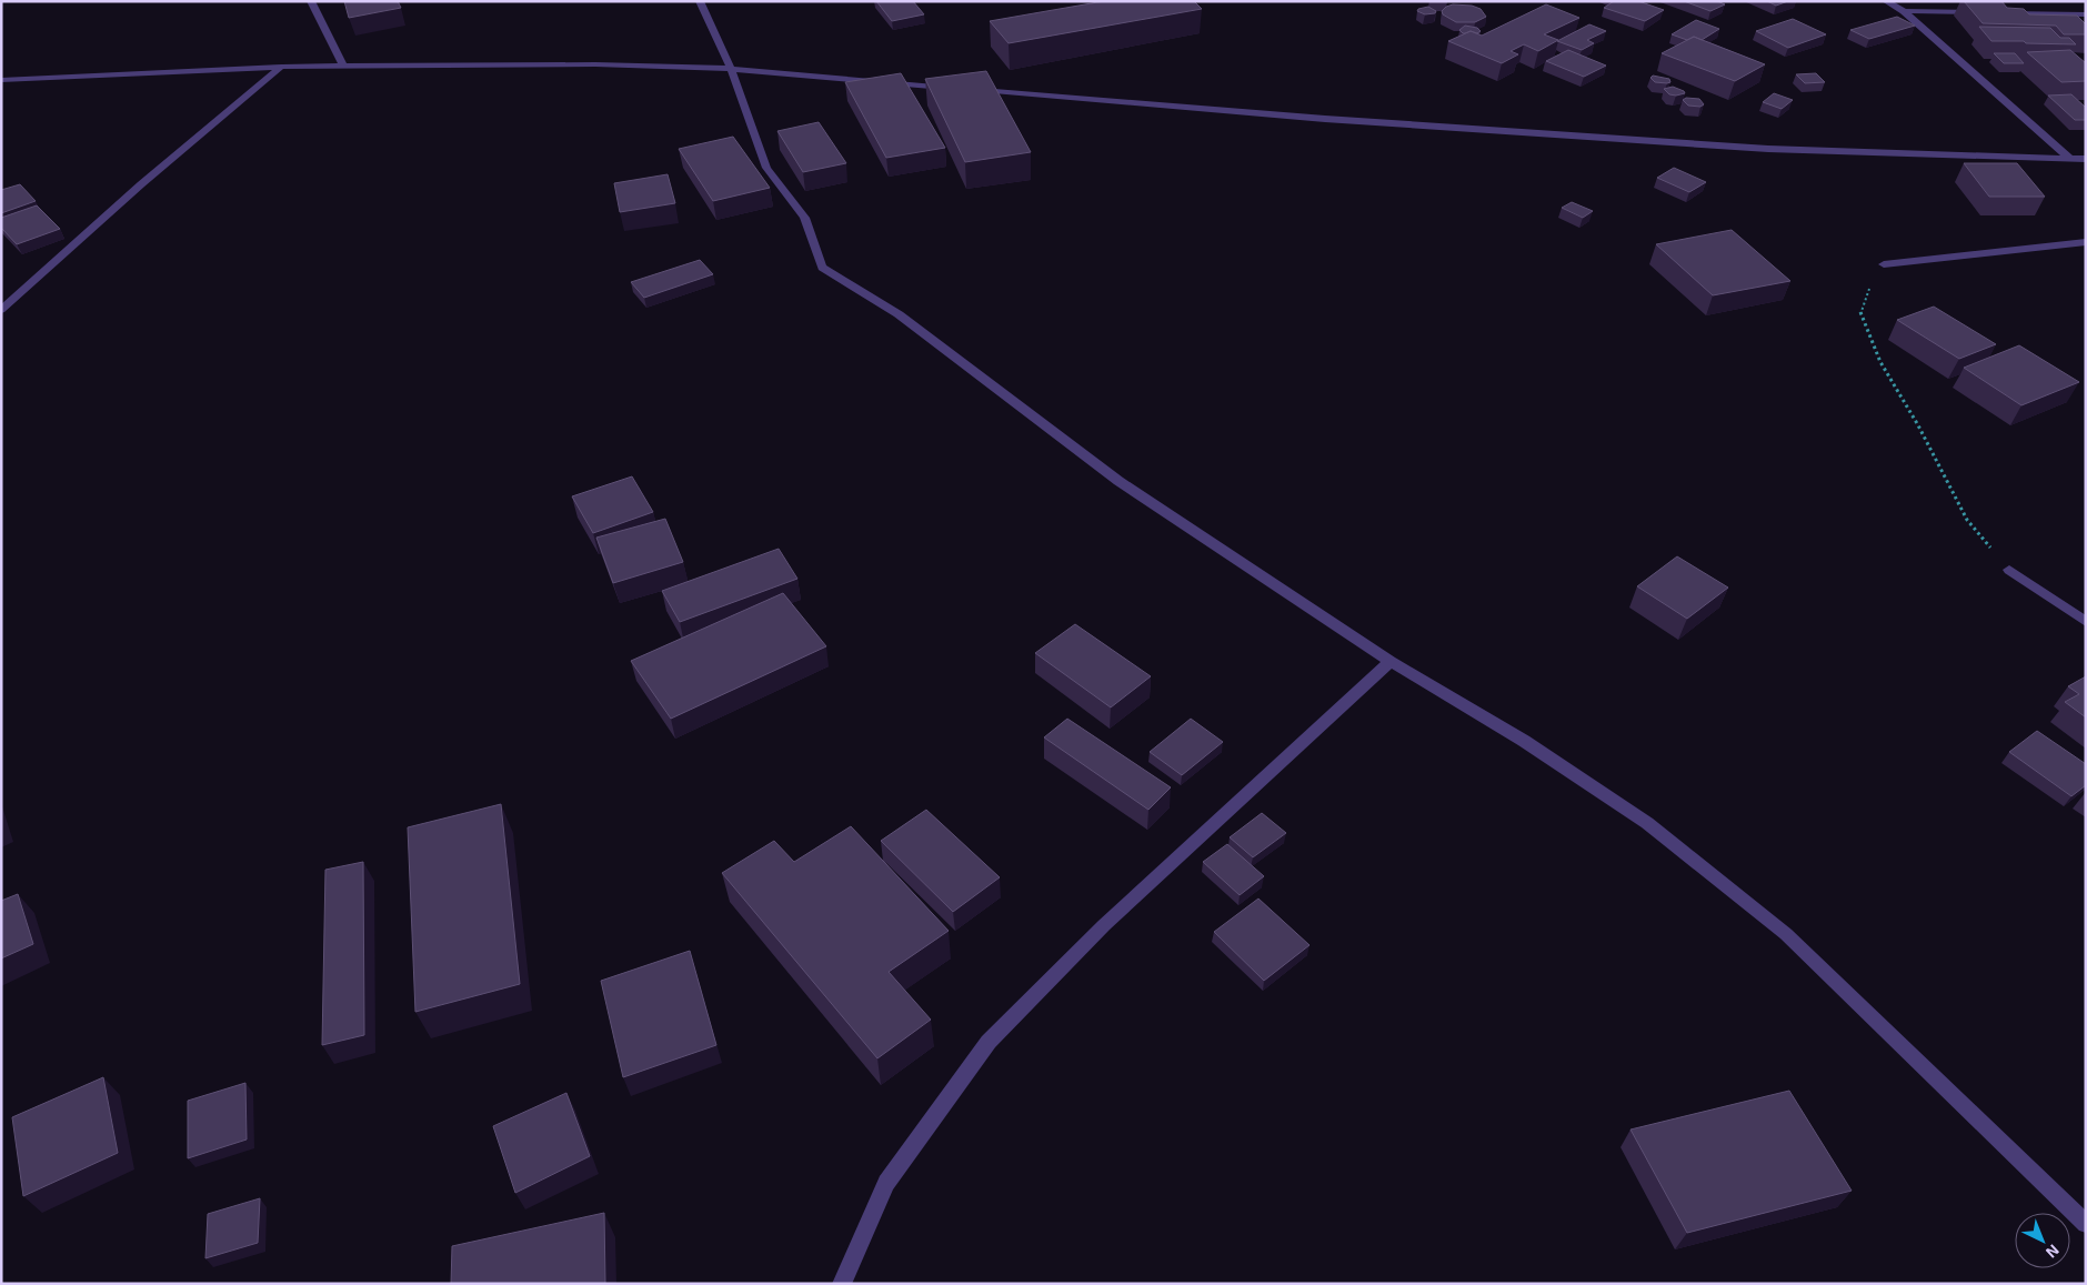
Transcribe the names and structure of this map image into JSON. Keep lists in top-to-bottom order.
{
  "north": "bottom right"
}
